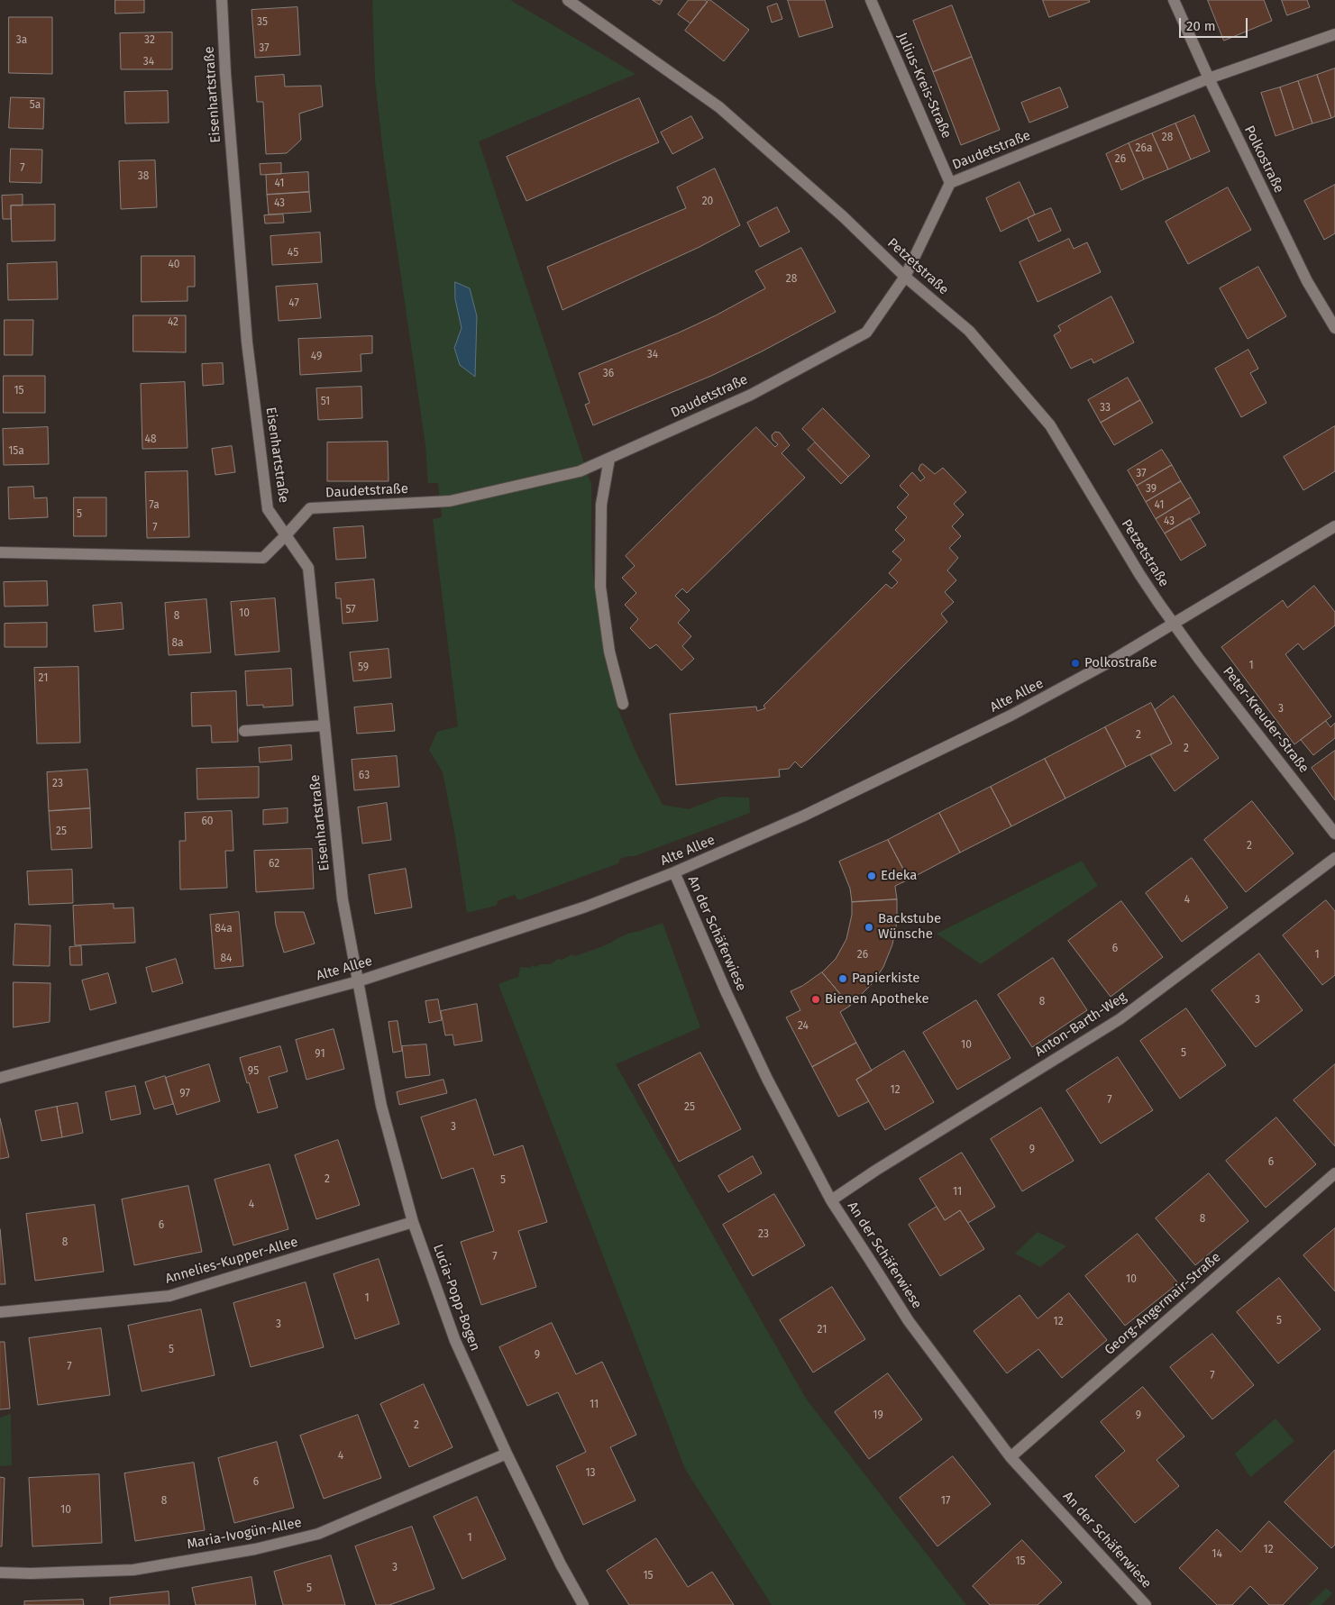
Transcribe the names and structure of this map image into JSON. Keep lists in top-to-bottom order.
{
  "streets": {
    "street": [
      "Julius-Kreis-Straße",
      "Eisenhartstraße",
      "Daudetstraße",
      "Polkostraße",
      "Petzetstraße",
      "Alte Allee",
      "Peter-Kreuder-Straße",
      "An der Schäferwiese",
      "Anton-Barth-Weg",
      "Annelies-Kupper-Allee",
      "Lucia-Popp-Bogen",
      "Georg-Angermair-Straße",
      "Maria-Ivogün-Allee"
    ]
  },
  "crossings": [
    ["Julius-Kreis-Straße", "Daudetstraße"],
    ["Eisenhartstraße", "Daudetstraße"],
    ["Eisenhartstraße", "Alte Allee"],
    ["Eisenhartstraße", "Lucia-Popp-Bogen"],
    ["Daudetstraße", "Polkostraße"],
    ["Daudetstraße", "Petzetstraße"],
    ["Petzetstraße", "Alte Allee"],
    ["Petzetstraße", "Peter-Kreuder-Straße"],
    ["Alte Allee", "Peter-Kreuder-Straße"],
    ["Alte Allee", "An der Schäferwiese"],
    ["Alte Allee", "Lucia-Popp-Bogen"],
    ["An der Schäferwiese", "Anton-Barth-Weg"],
    ["An der Schäferwiese", "Georg-Angermair-Straße"],
    ["Annelies-Kupper-Allee", "Lucia-Popp-Bogen"],
    ["Lucia-Popp-Bogen", "Maria-Ivogün-Allee"]
  ],
  "places": [
    "Polkostraße",
    "Edeka",
    "Backstube Wünsche",
    "Papierkiste",
    "Bienen Apotheke"
  ],
  "house_numbers": [
    "35",
    "3a",
    "32",
    "37",
    "34",
    "5a",
    "28",
    "26a",
    "26",
    "7",
    "38",
    "41",
    "20",
    "43",
    "45",
    "40",
    "28",
    "47",
    "42",
    "34",
    "49",
    "36",
    "15",
    "51",
    "33",
    "48",
    "15a",
    "37",
    "39",
    "7a",
    "41",
    "5",
    "43",
    "7",
    "57",
    "10",
    "8",
    "8a",
    "1",
    "59",
    "21",
    "3",
    "2",
    "2",
    "63",
    "23",
    "60",
    "25",
    "2",
    "62",
    "4",
    "84a",
    "6",
    "26",
    "1",
    "84",
    "3",
    "8",
    "24",
    "10",
    "5",
    "91",
    "95",
    "12",
    "97",
    "7",
    "25",
    "3",
    "9",
    "6",
    "2",
    "5",
    "11",
    "4",
    "8",
    "6",
    "23",
    "8",
    "7",
    "10",
    "1",
    "5",
    "12",
    "3",
    "21",
    "5",
    "9",
    "7",
    "7",
    "11",
    "19",
    "9",
    "2",
    "4",
    "13",
    "6",
    "8",
    "17",
    "10",
    "1",
    "12",
    "14",
    "15",
    "3",
    "15",
    "5"
  ],
  "scale_bar": "20 m"
}
